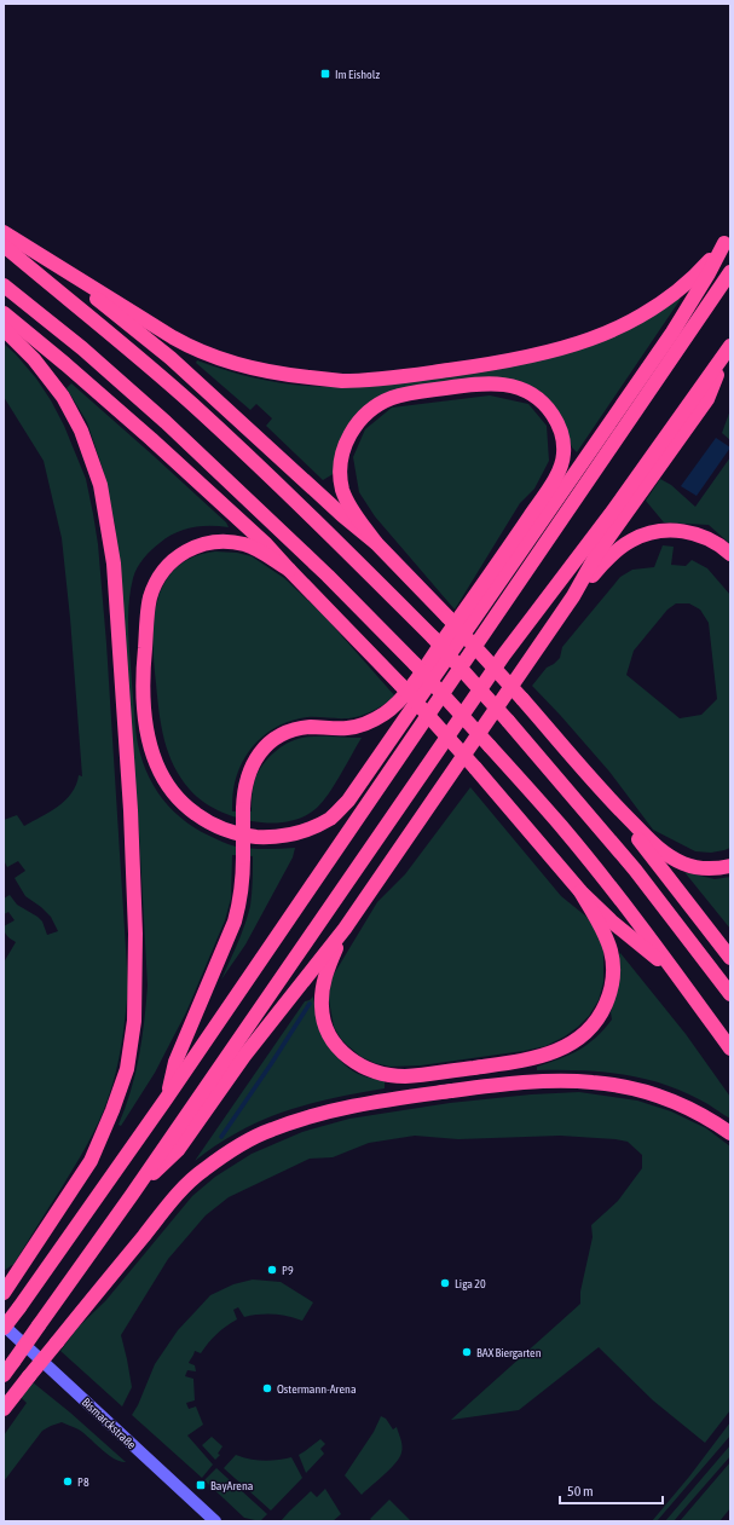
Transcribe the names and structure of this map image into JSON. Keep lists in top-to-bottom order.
{
  "streets": {
    "main road": ["Bismarckstraße"]
  },
  "places": {
    "transit": ["Im Eisholz", "BayArena"],
    "other": [
      "P9",
      "Liga 20",
      "BAX Biergarten",
      "Ostermann-Arena",
      "P8"
    ]
  },
  "scale_bar": "50 m"
}
